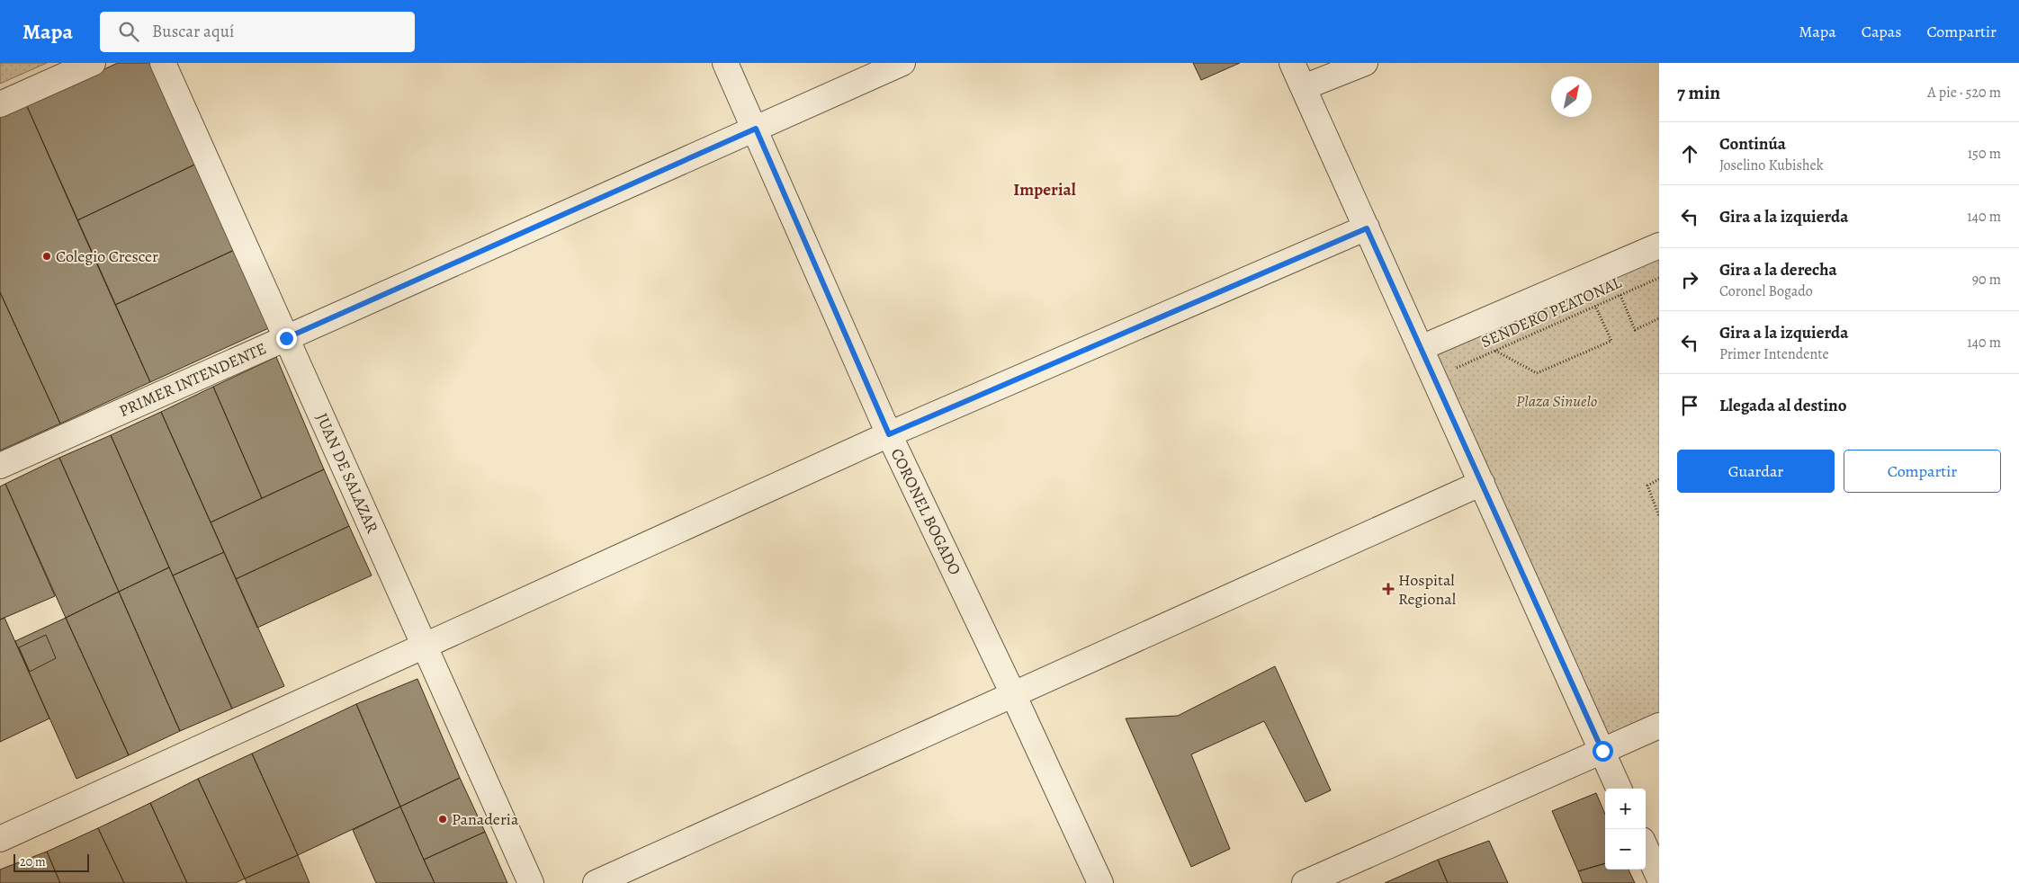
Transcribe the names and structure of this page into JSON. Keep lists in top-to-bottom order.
{
  "streets": {
    "street": ["PRIMER INTENDENTE", "JUAN DE SALAZAR", "CORONEL BOGADO"],
    "path": ["SENDERO PEATONAL"]
  },
  "crossings": [
    ["PRIMER INTENDENTE", "JUAN DE SALAZAR"],
    ["PRIMER INTENDENTE", "CORONEL BOGADO"]
  ],
  "districts": ["Imperial"],
  "parks": ["Plaza Sinuelo"],
  "places": {
    "other": ["Colegio Crescer", "Panaderia"],
    "health": ["Hospital Regional"]
  },
  "scale_bar": "20 m",
  "north": "top right",
  "page": {
    "header": "Mapa",
    "search": "Buscar aquí",
    "nav": ["Mapa", "Capas", "Compartir"],
    "heading": ["7 min", "A pie · 520 m"],
    "list": [
      ["Continúa", "Joselino Kubishek", "150 m"],
      ["Gira a la izquierda", "140 m"],
      ["Gira a la derecha", "Coronel Bogado", "90 m"],
      ["Gira a la izquierda", "Primer Intendente", "140 m"],
      "Llegada al destino"
    ],
    "buttons": ["Guardar", "Compartir"],
    "map_buttons": ["+", "−"],
    "scale": "20 m"
  }
}
